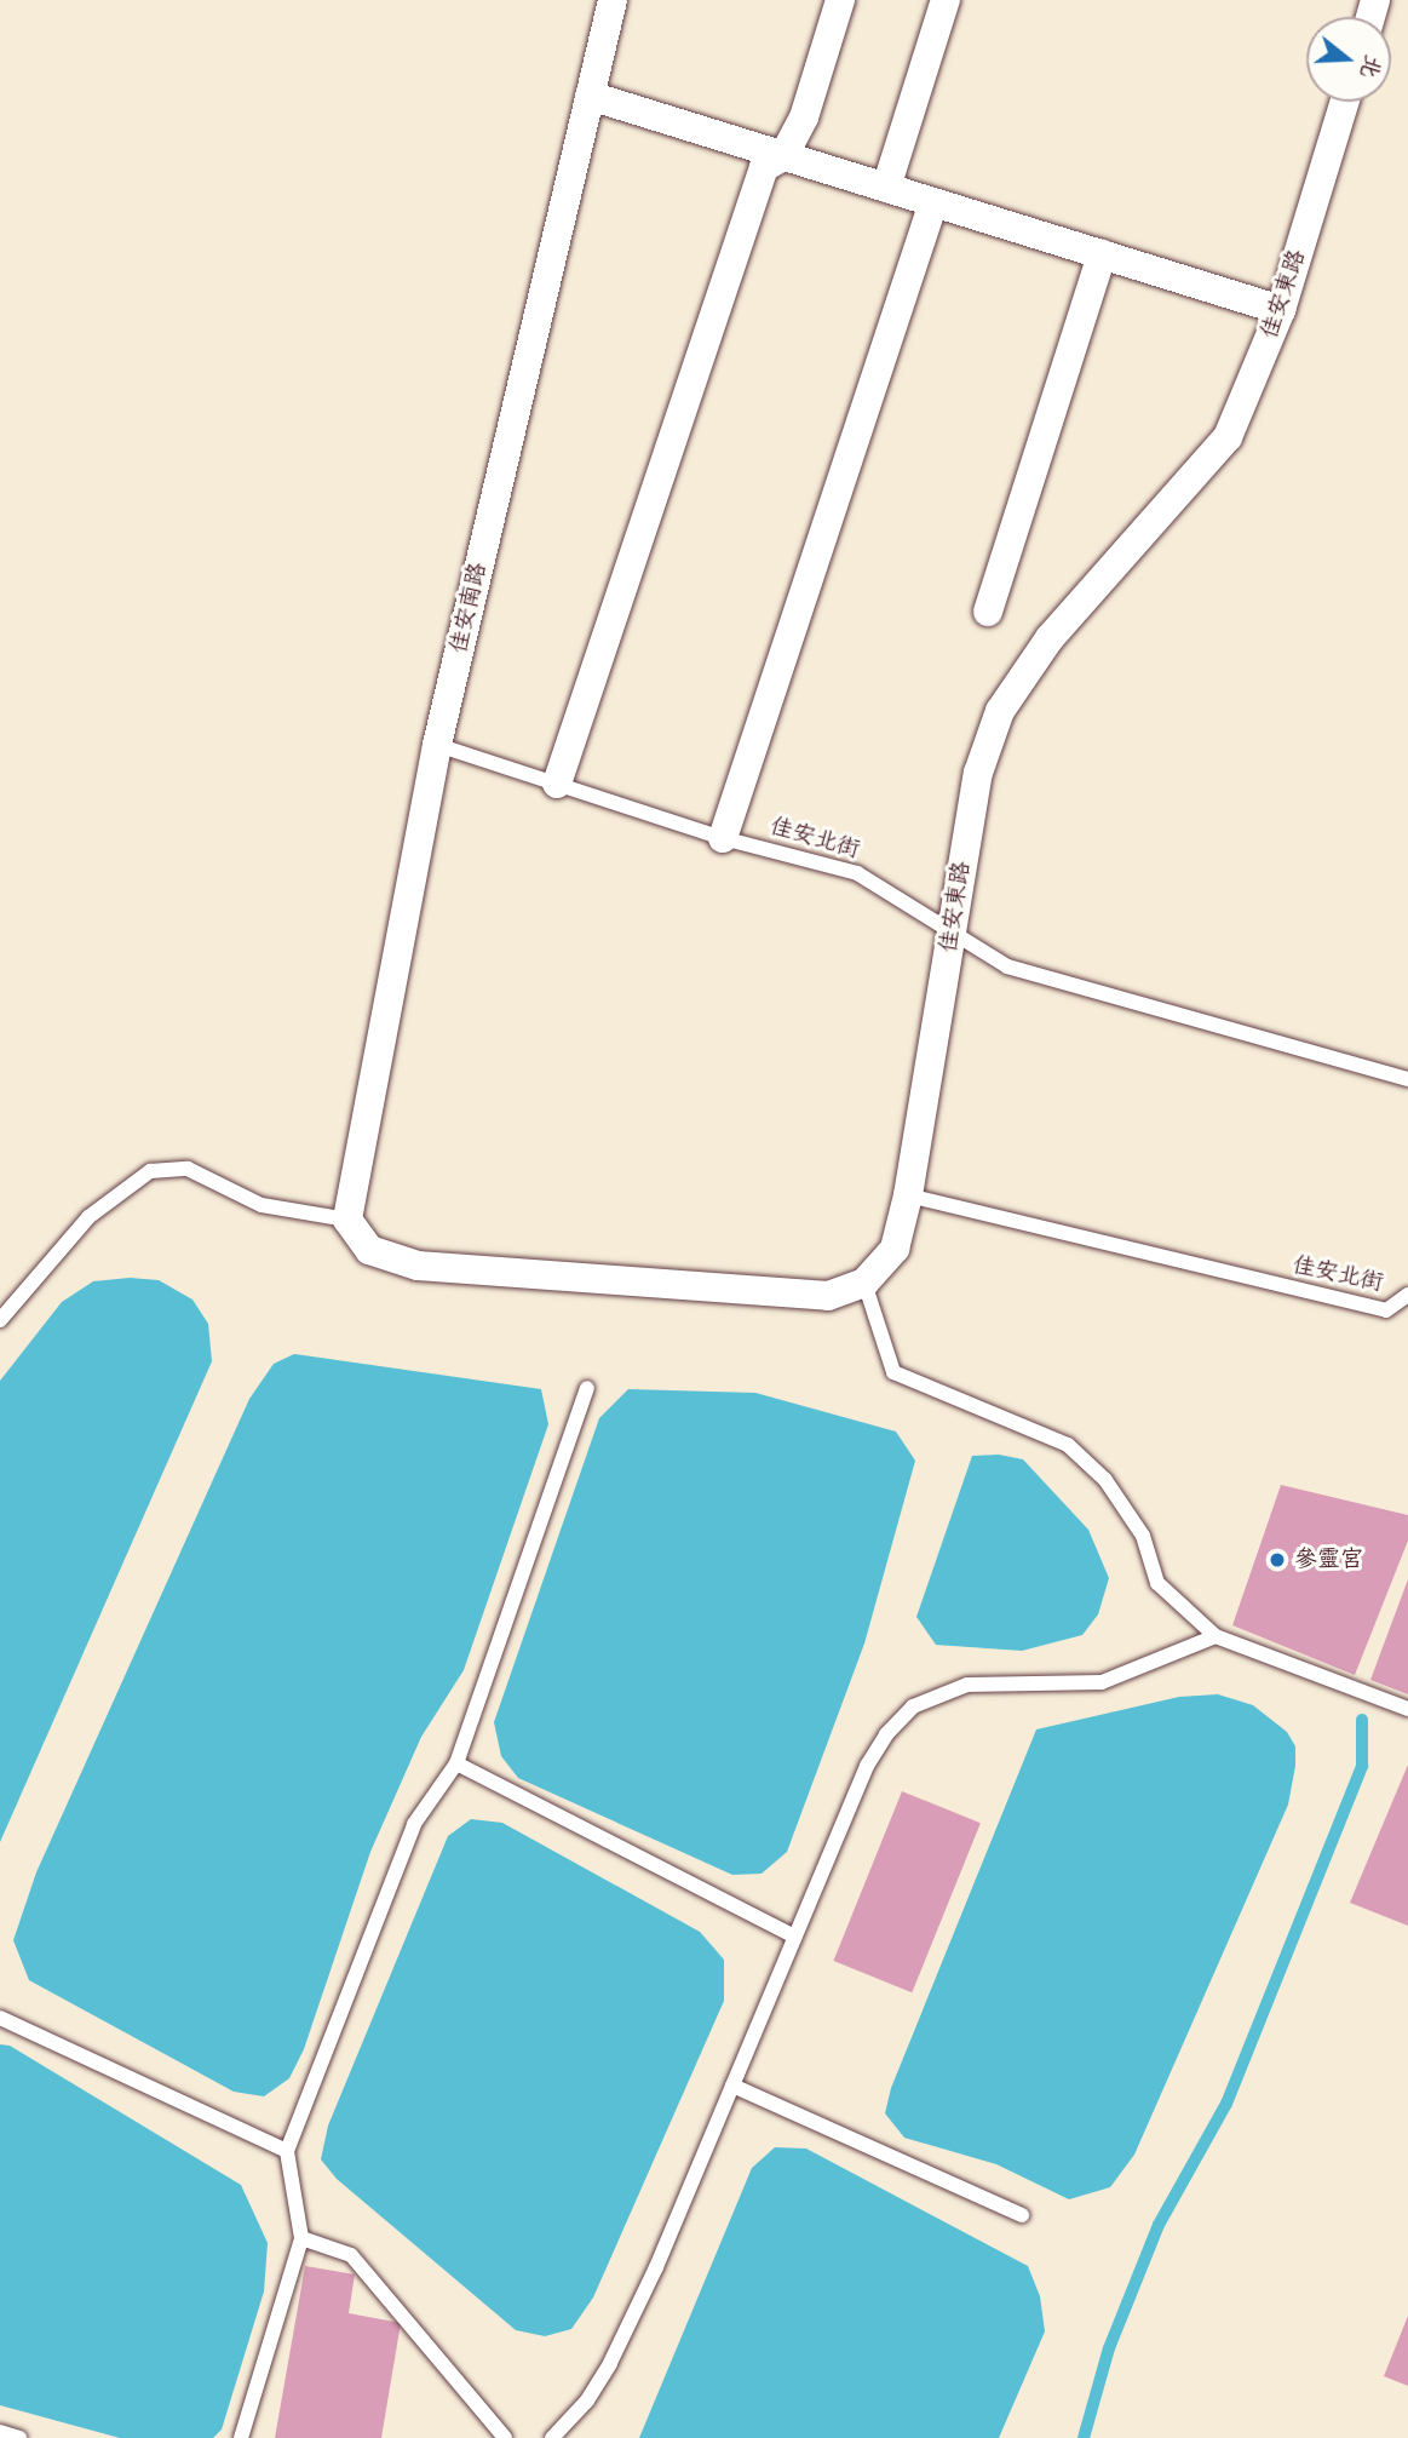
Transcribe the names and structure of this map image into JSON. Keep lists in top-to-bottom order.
{
  "streets": {
    "street": ["佳安東路", "佳安南路"],
    "lane": ["佳安北街"]
  },
  "crossings": [
    ["佳安東路", "佳安北街"],
    ["佳安南路", "佳安北街"]
  ],
  "places": ["參靈宮"],
  "north": "right"
}
